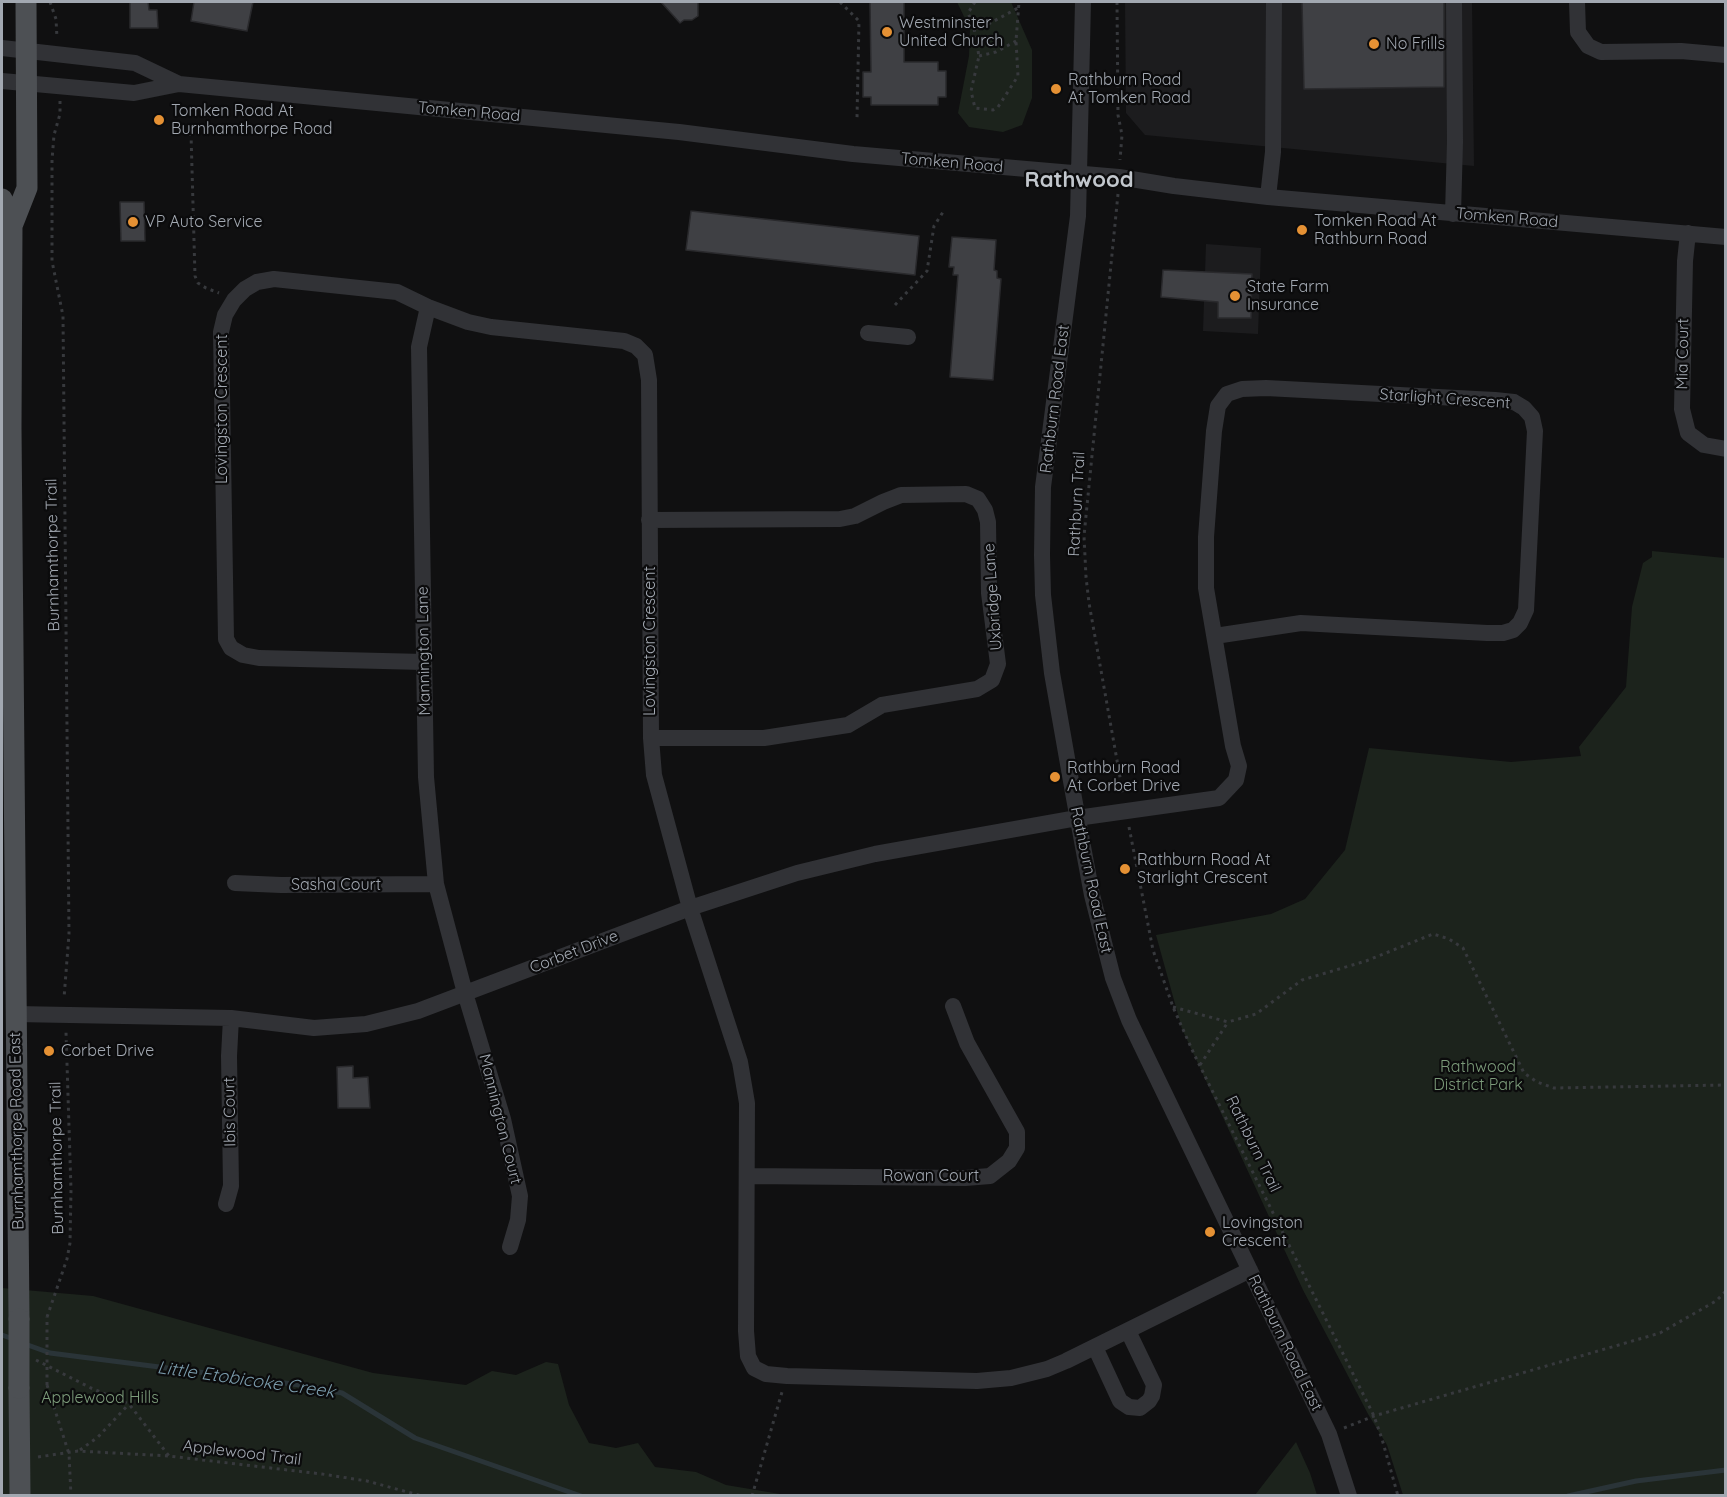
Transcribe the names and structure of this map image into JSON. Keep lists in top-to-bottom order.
{
  "streets": {
    "main road": ["Burnhamthorpe Road East"],
    "street": [
      "Tomken Road",
      "Mia Court",
      "Rathburn Road East",
      "Starlight Crescent",
      "Lovingston Crescent",
      "Uxbridge Lane",
      "Mannington Lane",
      "Sasha Court",
      "Corbet Drive",
      "Ibis Court",
      "Mannington Court",
      "Rowan Court"
    ],
    "path": ["Rathburn Trail", "Burnhamthorpe Trail", "Applewood Trail"]
  },
  "crossings": [
    ["Tomken Road", "Mia Court"],
    ["Tomken Road", "Rathburn Road East"],
    ["Tomken Road", "Burnhamthorpe Road East"],
    ["Rathburn Road East", "Lovingston Crescent"],
    ["Rathburn Road East", "Corbet Drive"],
    ["Starlight Crescent", "Rathburn Trail"],
    ["Starlight Crescent", "Corbet Drive"],
    ["Lovingston Crescent", "Uxbridge Lane"],
    ["Lovingston Crescent", "Mannington Lane"],
    ["Lovingston Crescent", "Corbet Drive"],
    ["Lovingston Crescent", "Rowan Court"],
    ["Rathburn Trail", "Corbet Drive"],
    ["Mannington Lane", "Sasha Court"],
    ["Mannington Lane", "Corbet Drive"],
    ["Mannington Lane", "Mannington Court"],
    ["Corbet Drive", "Ibis Court"],
    ["Corbet Drive", "Mannington Court"],
    ["Corbet Drive", "Burnhamthorpe Road East"]
  ],
  "districts": ["Rathwood"],
  "water": ["Little Etobicoke Creek"],
  "parks": ["Rathwood District Park", "Applewood Hills"],
  "places": [
    "Westminster United Church",
    "No Frills",
    "Rathburn Road At Tomken Road",
    "Tomken Road At Burnhamthorpe Road",
    "VP Auto Service",
    "Tomken Road At Rathburn Road",
    "State Farm Insurance",
    "Rathburn Road At Corbet Drive",
    "Rathburn Road At Starlight Crescent",
    "Corbet Drive",
    "Lovingston Crescent"
  ]
}
